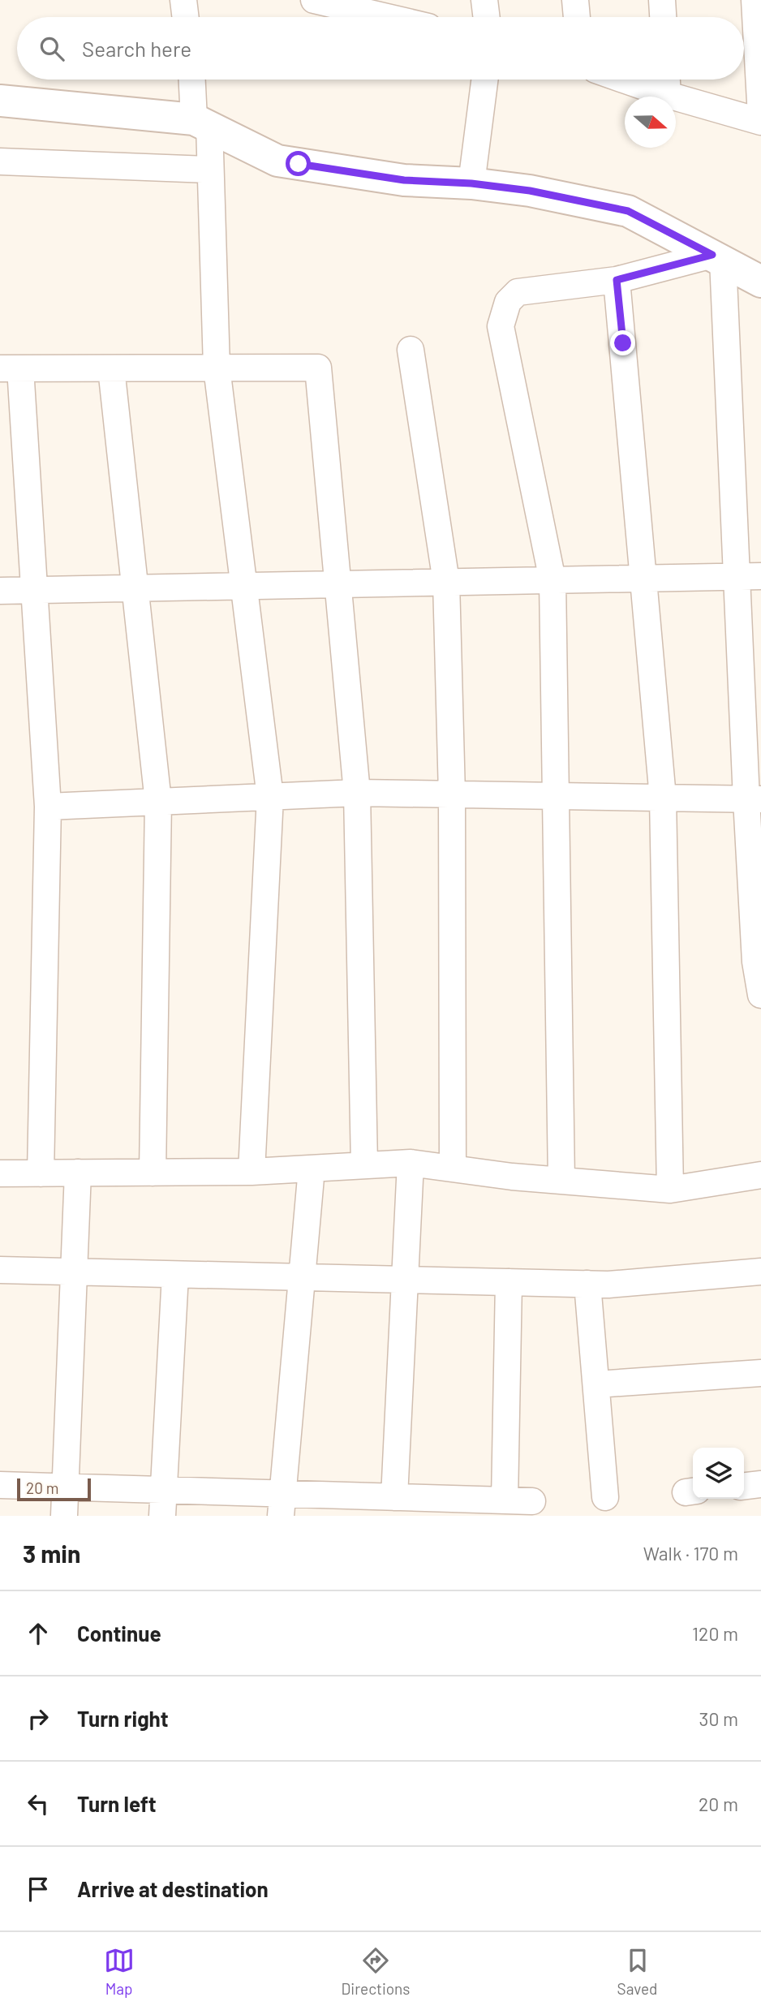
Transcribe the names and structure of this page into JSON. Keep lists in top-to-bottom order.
{
  "scale_bar": "20 m",
  "north": "right",
  "page": {
    "search": "Search here",
    "scale": "20 m",
    "heading": ["3 min", "Walk · 170 m"],
    "list": [
      ["Continue", "120 m"],
      ["Turn right", "30 m"],
      ["Turn left", "20 m"],
      "Arrive at destination"
    ],
    "nav": ["Map", "Directions", "Saved"]
  }
}
